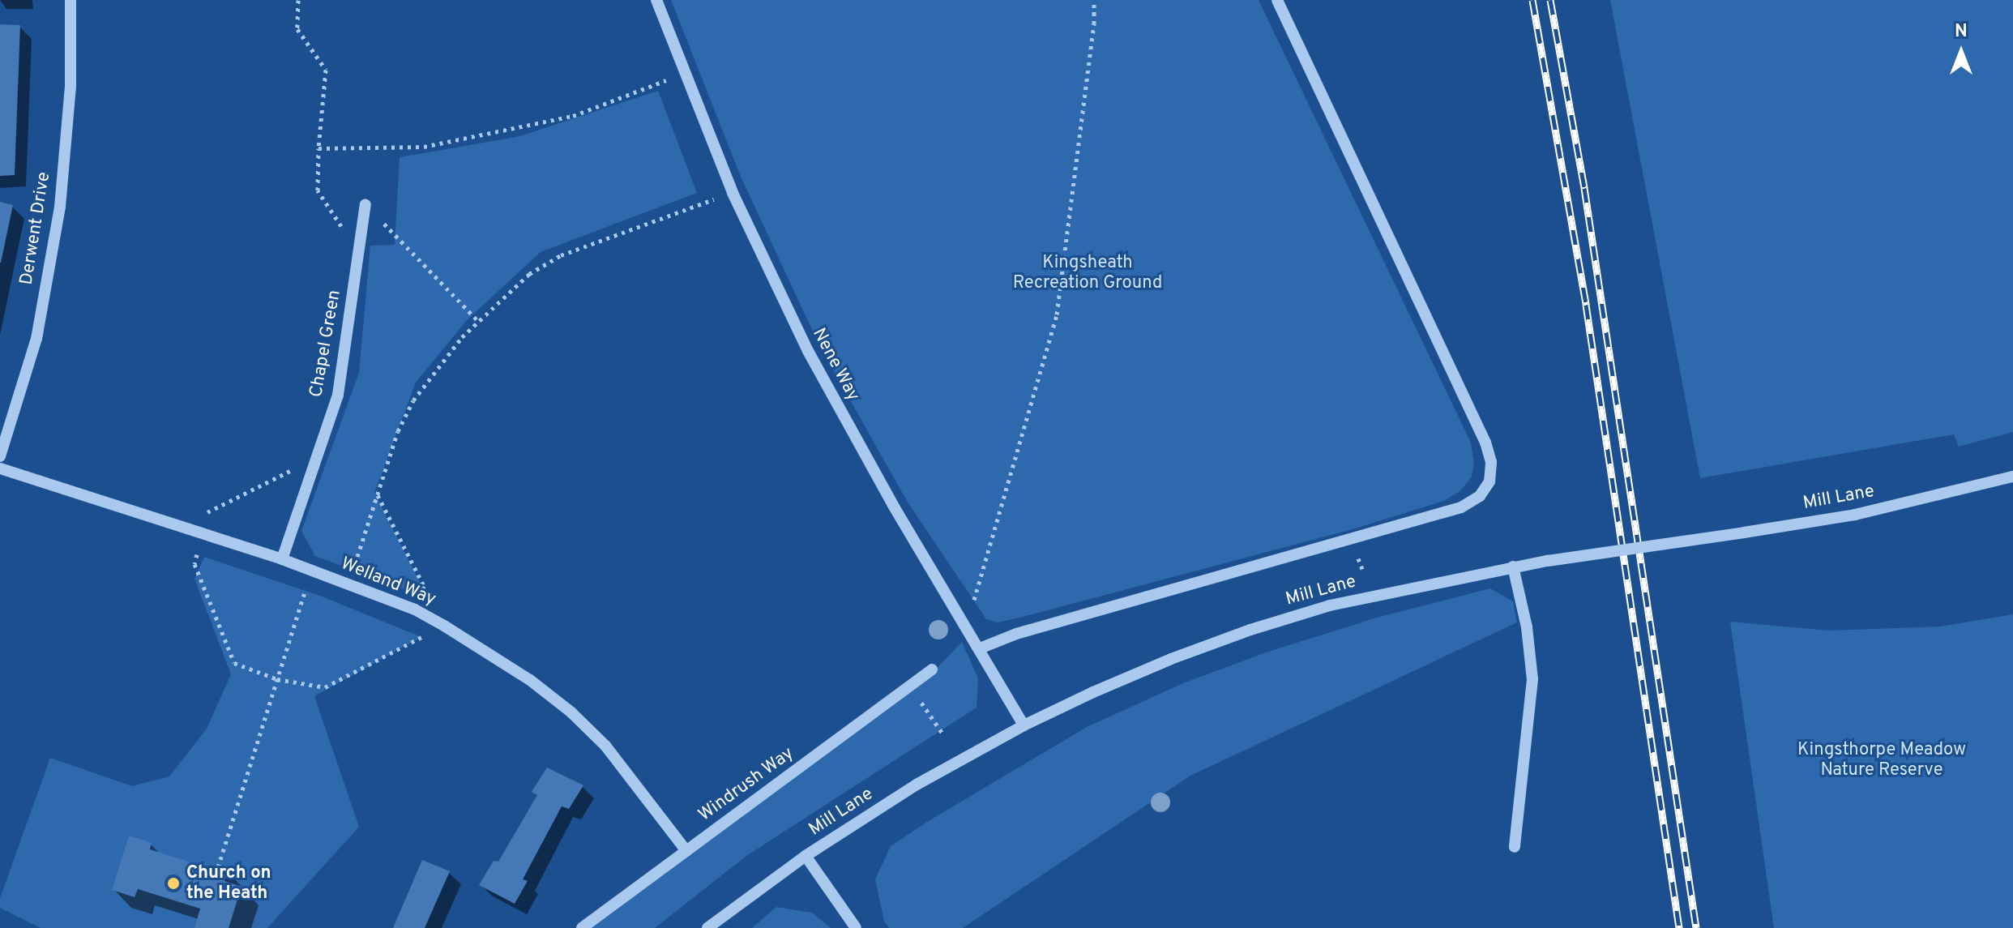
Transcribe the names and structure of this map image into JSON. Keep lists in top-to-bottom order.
{
  "streets": {
    "street": [
      "Derwent Drive",
      "Chapel Green",
      "Nene Way",
      "Mill Lane",
      "Welland Way",
      "Windrush Way"
    ]
  },
  "crossings": [
    ["Chapel Green", "Welland Way"],
    ["Nene Way", "Mill Lane"],
    ["Welland Way", "Windrush Way"]
  ],
  "parks": ["Kingsheath Recreation Ground", "Kingsthorpe Meadow Nature Reserve"],
  "places": ["Church on the Heath"],
  "north": "top"
}
